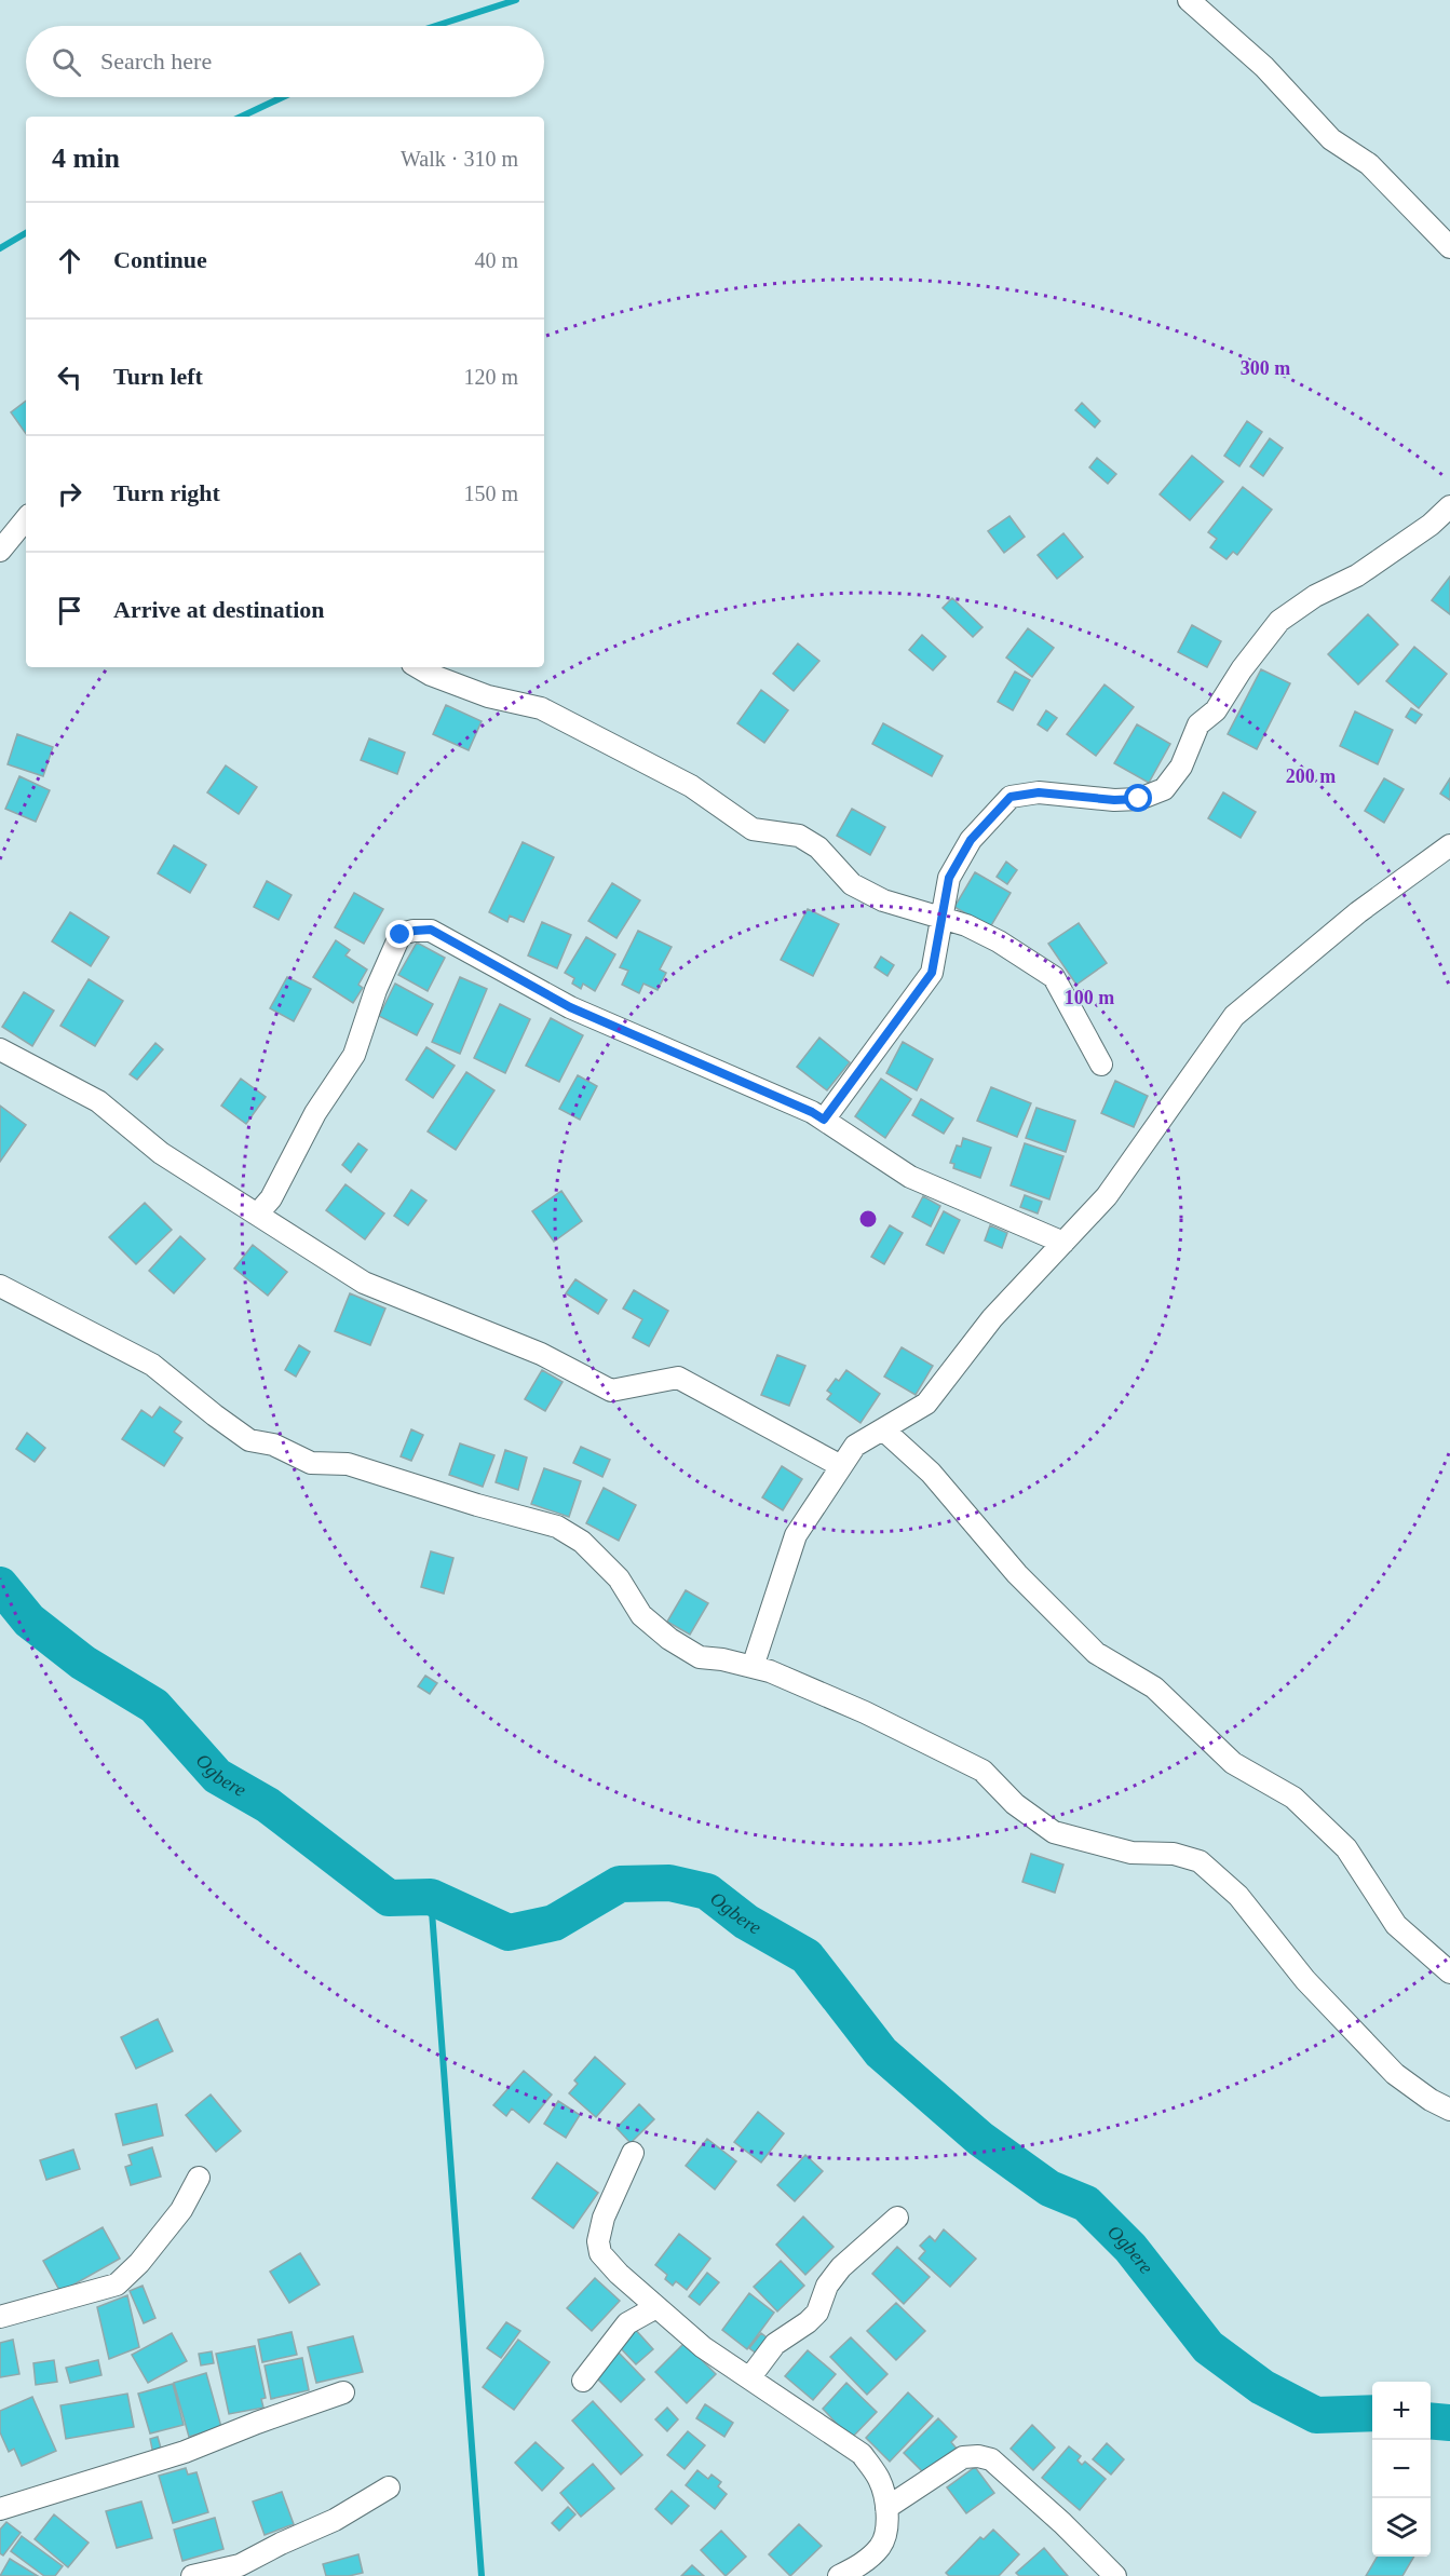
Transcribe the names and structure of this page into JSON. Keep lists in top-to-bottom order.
{
  "water": ["Ogbere"],
  "page": {
    "search": "Search here",
    "heading": ["4 min", "Walk · 310 m"],
    "list": [
      ["Continue", "40 m"],
      ["Turn left", "120 m"],
      ["Turn right", "150 m"],
      "Arrive at destination"
    ],
    "map_buttons": ["+", "−"]
  },
  "rings": ["300 m", "200 m", "100 m"]
}
